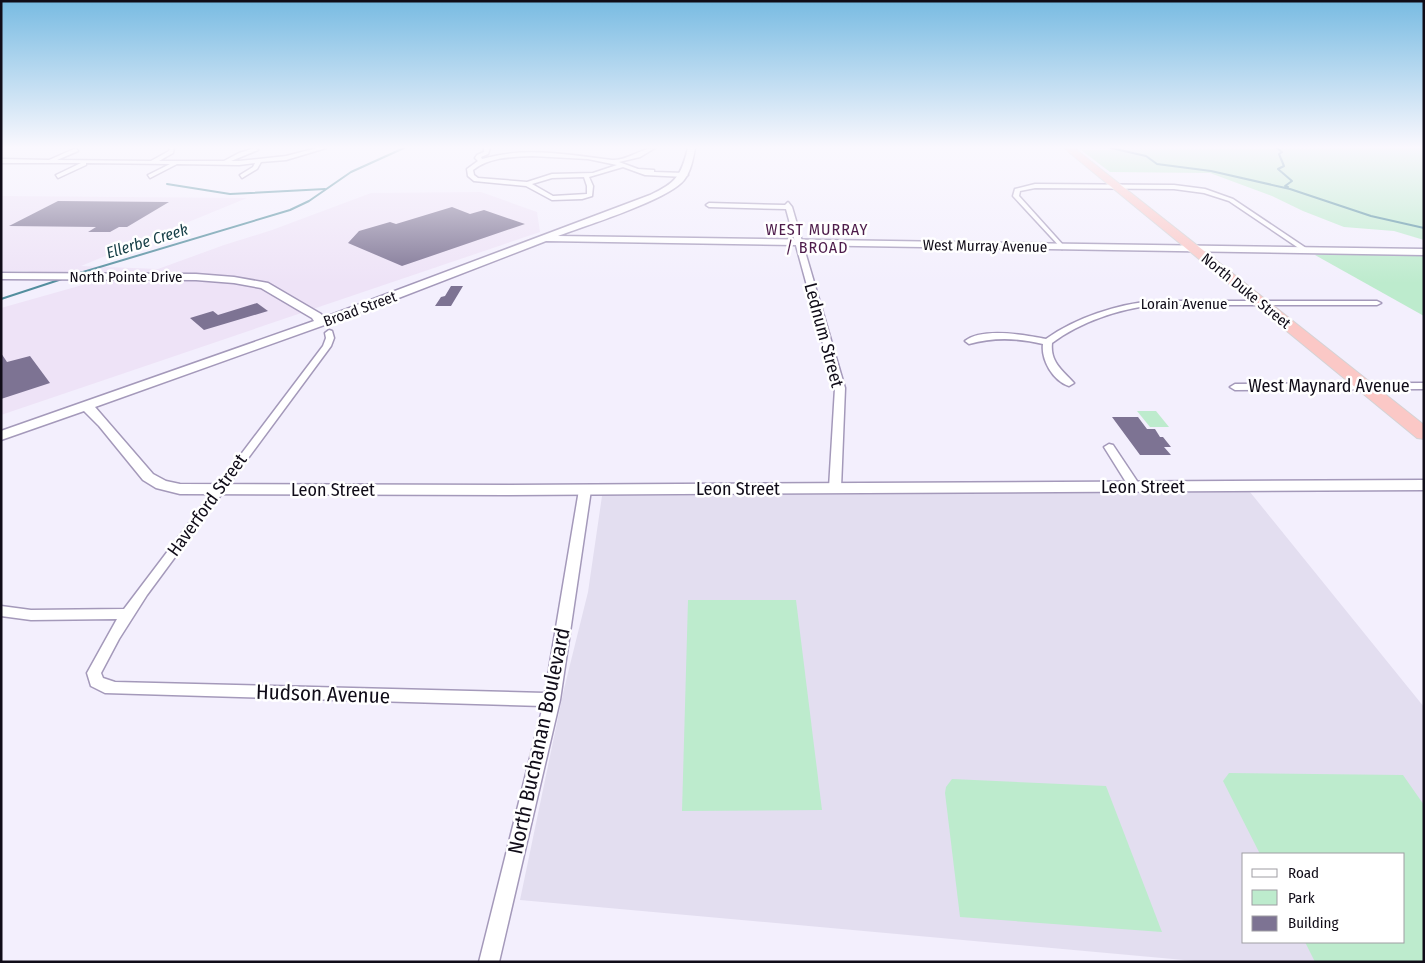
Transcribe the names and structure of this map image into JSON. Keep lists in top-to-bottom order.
{
  "streets": {
    "highway": ["North Duke Street"],
    "street": [
      "West Murray Avenue",
      "North Pointe Drive",
      "Lorain Avenue",
      "Broad Street",
      "Lednum Street",
      "West Maynard Avenue",
      "Leon Street",
      "Haverford Street",
      "Hudson Avenue",
      "North Buchanan Boulevard"
    ]
  },
  "crossings": [
    ["West Murray Avenue", "North Duke Street"],
    ["West Murray Avenue", "Broad Street"],
    ["West Murray Avenue", "Lednum Street"],
    ["North Pointe Drive", "Broad Street"],
    ["North Pointe Drive", "Haverford Street"],
    ["North Duke Street", "Lorain Avenue"],
    ["North Duke Street", "West Maynard Avenue"],
    ["Broad Street", "Leon Street"],
    ["Broad Street", "Haverford Street"],
    ["Lednum Street", "Leon Street"],
    ["Leon Street", "Haverford Street"],
    ["Leon Street", "North Buchanan Boulevard"],
    ["Haverford Street", "Hudson Avenue"],
    ["Hudson Avenue", "North Buchanan Boulevard"]
  ],
  "districts": ["WEST MURRAY / BROAD"],
  "water": ["Ellerbe Creek"],
  "legend": ["Road", "Park", "Building"]
}
